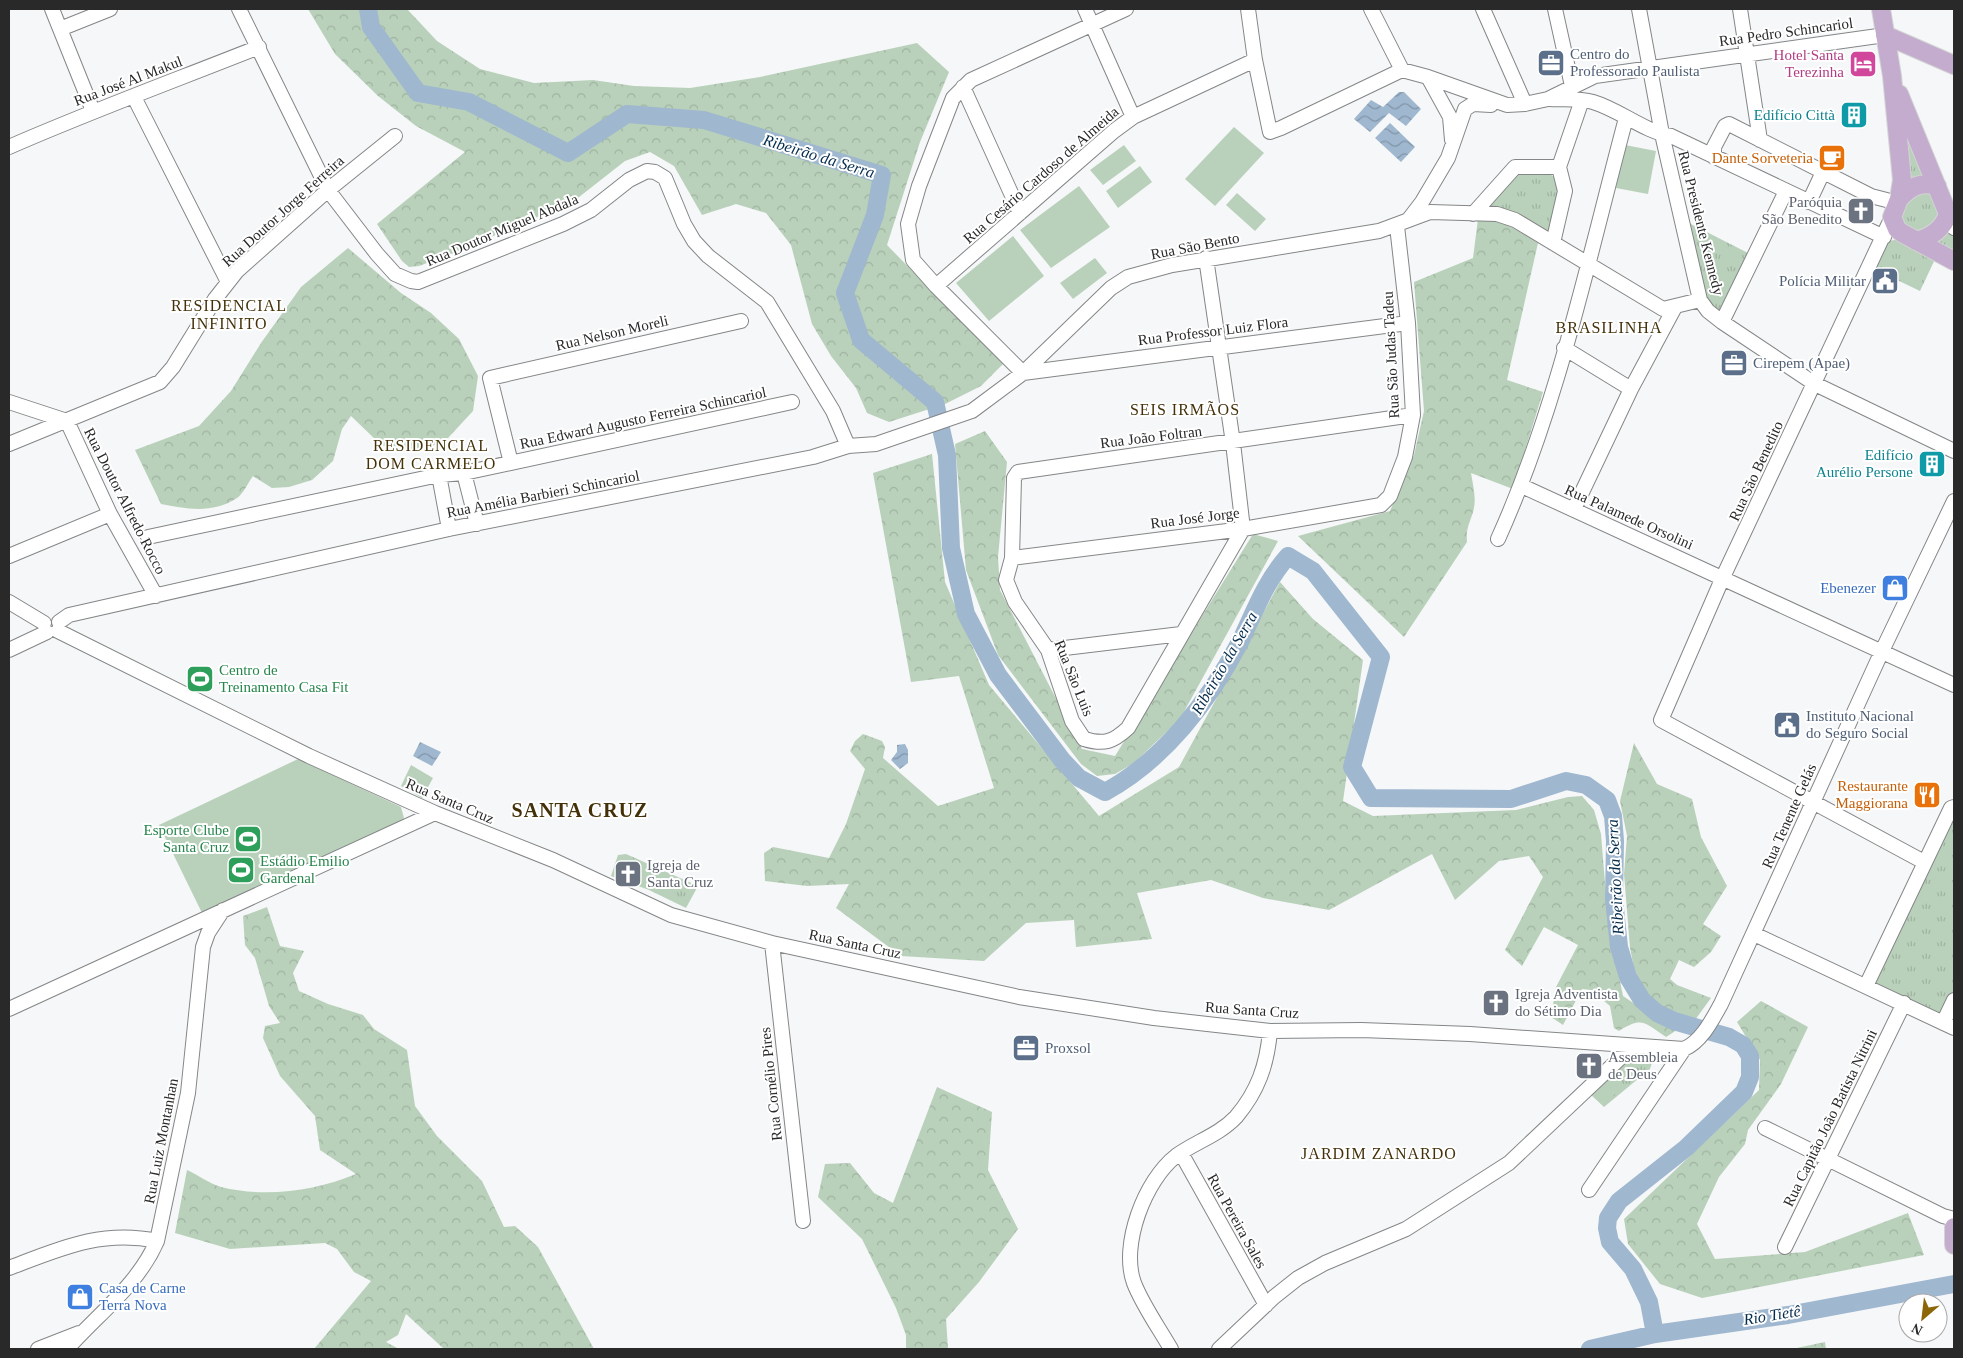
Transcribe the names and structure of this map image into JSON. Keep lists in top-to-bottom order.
{
  "streets": {
    "street": [
      "Rua Pedro Schincariol",
      "Rua José Al Makul",
      "Rua Cesário Cardoso de Almeida",
      "Rua Doutor Jorge Ferreira",
      "Rua Presidente Kennedy",
      "Rua Doutor Miguel Abdala",
      "Rua São Bento",
      "Rua Professor Luiz Flora",
      "Rua Nelson Moreli",
      "Rua São Judas Tadeu",
      "Rua Edward Augusto Ferreira Schincariol",
      "Rua João Foltran",
      "Rua São Benedito",
      "Rua Amélia Barbieri Schincariol",
      "Rua Doutor Alfredo Rocco",
      "Rua Palamede Orsolini",
      "Rua José Jorge",
      "Rua São Luis",
      "Rua Santa Cruz",
      "Rua Tenente Gelás",
      "Rua Cornélio Pires",
      "Rua Capitão João Batista Nitrini",
      "Rua Luiz Montanhan",
      "Rua Pereira Sales"
    ]
  },
  "crossings": [
    ["Rua Pedro Schincariol", "Rua Presidente Kennedy"],
    ["Rua José Al Makul", "Rua Doutor Miguel Abdala"],
    ["Rua Doutor Jorge Ferreira", "Rua Doutor Miguel Abdala"],
    ["Rua Doutor Jorge Ferreira", "Rua Doutor Alfredo Rocco"],
    ["Rua Presidente Kennedy", "Rua São Benedito"],
    ["Rua Doutor Miguel Abdala", "Rua Amélia Barbieri Schincariol"],
    ["Rua São Bento", "Rua Professor Luiz Flora"],
    ["Rua São Bento", "Rua São Judas Tadeu"],
    ["Rua São Bento", "Rua Amélia Barbieri Schincariol"],
    ["Rua Professor Luiz Flora", "Rua São Judas Tadeu"],
    ["Rua Professor Luiz Flora", "Rua Amélia Barbieri Schincariol"],
    ["Rua Nelson Moreli", "Rua Edward Augusto Ferreira Schincariol"],
    ["Rua São Judas Tadeu", "Rua João Foltran"],
    ["Rua São Judas Tadeu", "Rua José Jorge"],
    ["Rua João Foltran", "Rua São Luis"],
    ["Rua São Benedito", "Rua Palamede Orsolini"],
    ["Rua São Benedito", "Rua Tenente Gelás"],
    ["Rua Amélia Barbieri Schincariol", "Rua Doutor Alfredo Rocco"],
    ["Rua Amélia Barbieri Schincariol", "Rua Santa Cruz"],
    ["Rua Palamede Orsolini", "Rua Tenente Gelás"],
    ["Rua José Jorge", "Rua São Luis"],
    ["Rua Santa Cruz", "Rua Tenente Gelás"],
    ["Rua Santa Cruz", "Rua Cornélio Pires"]
  ],
  "districts": [
    "RESIDENCIAL INFINITO",
    "BRASILINHA",
    "SEIS IRMÃOS",
    "RESIDENCIAL DOM CARMELO",
    "SANTA CRUZ",
    "JARDIM ZANARDO"
  ],
  "water": ["Ribeirão da Serra", "Rio Tietê"],
  "places": {
    "office": ["Centro do Professorado Paulista", "Cirepem (Apae)", "Proxsol"],
    "hotel": ["Hotel Santa Terezinha"],
    "building": ["Edifício Città", "Edifício Aurélio Persone"],
    "cafe": ["Dante Sorveteria"],
    "church": [
      "Paróquia São Benedito",
      "Igreja de Santa Cruz",
      "Igreja Adventista do Sétimo Dia",
      "Assembleia de Deus"
    ],
    "public building": ["Polícia Militar", "Instituto Nacional do Seguro Social"],
    "shop": ["Ebenezer", "Casa de Carne Terra Nova"],
    "sports": ["Centro de Treinamento Casa Fit", "Esporte Clube Santa Cruz", "Estádio Emilio Gardenal"],
    "restaurant": ["Restaurante Maggiorana"]
  },
  "north": "bottom left"
}
